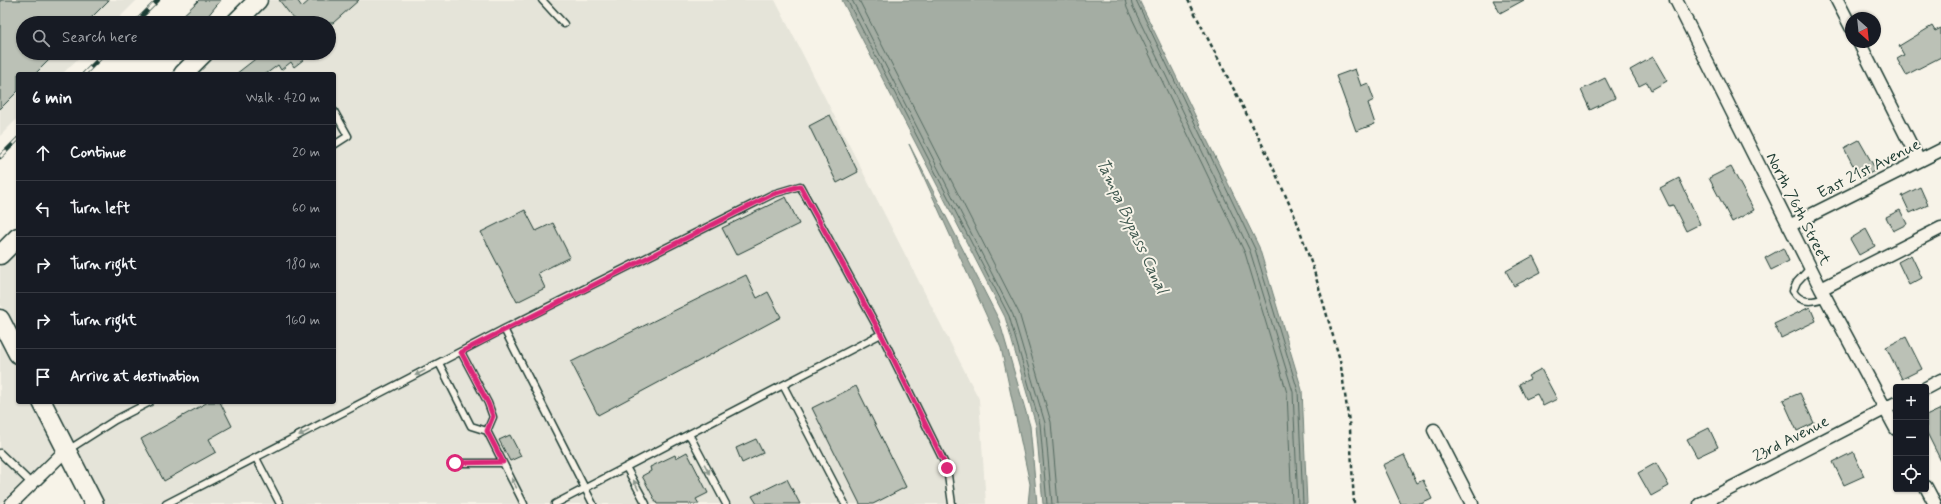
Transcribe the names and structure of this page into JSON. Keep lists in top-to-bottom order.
{
  "streets": {
    "street": ["East 21st Avenue", "North 76th Street", "23rd Avenue"]
  },
  "crossings": [
    ["East 21st Avenue", "North 76th Street"],
    ["North 76th Street", "23rd Avenue"]
  ],
  "water": ["Tampa Bypass Canal"],
  "north": "bottom right",
  "page": {
    "search": "Search here",
    "heading": ["6 min", "Walk · 420 m"],
    "list": [
      ["Continue", "20 m"],
      ["Turn left", "60 m"],
      ["Turn right", "180 m"],
      ["Turn right", "160 m"],
      "Arrive at destination"
    ],
    "map_buttons": ["+", "−"]
  }
}
